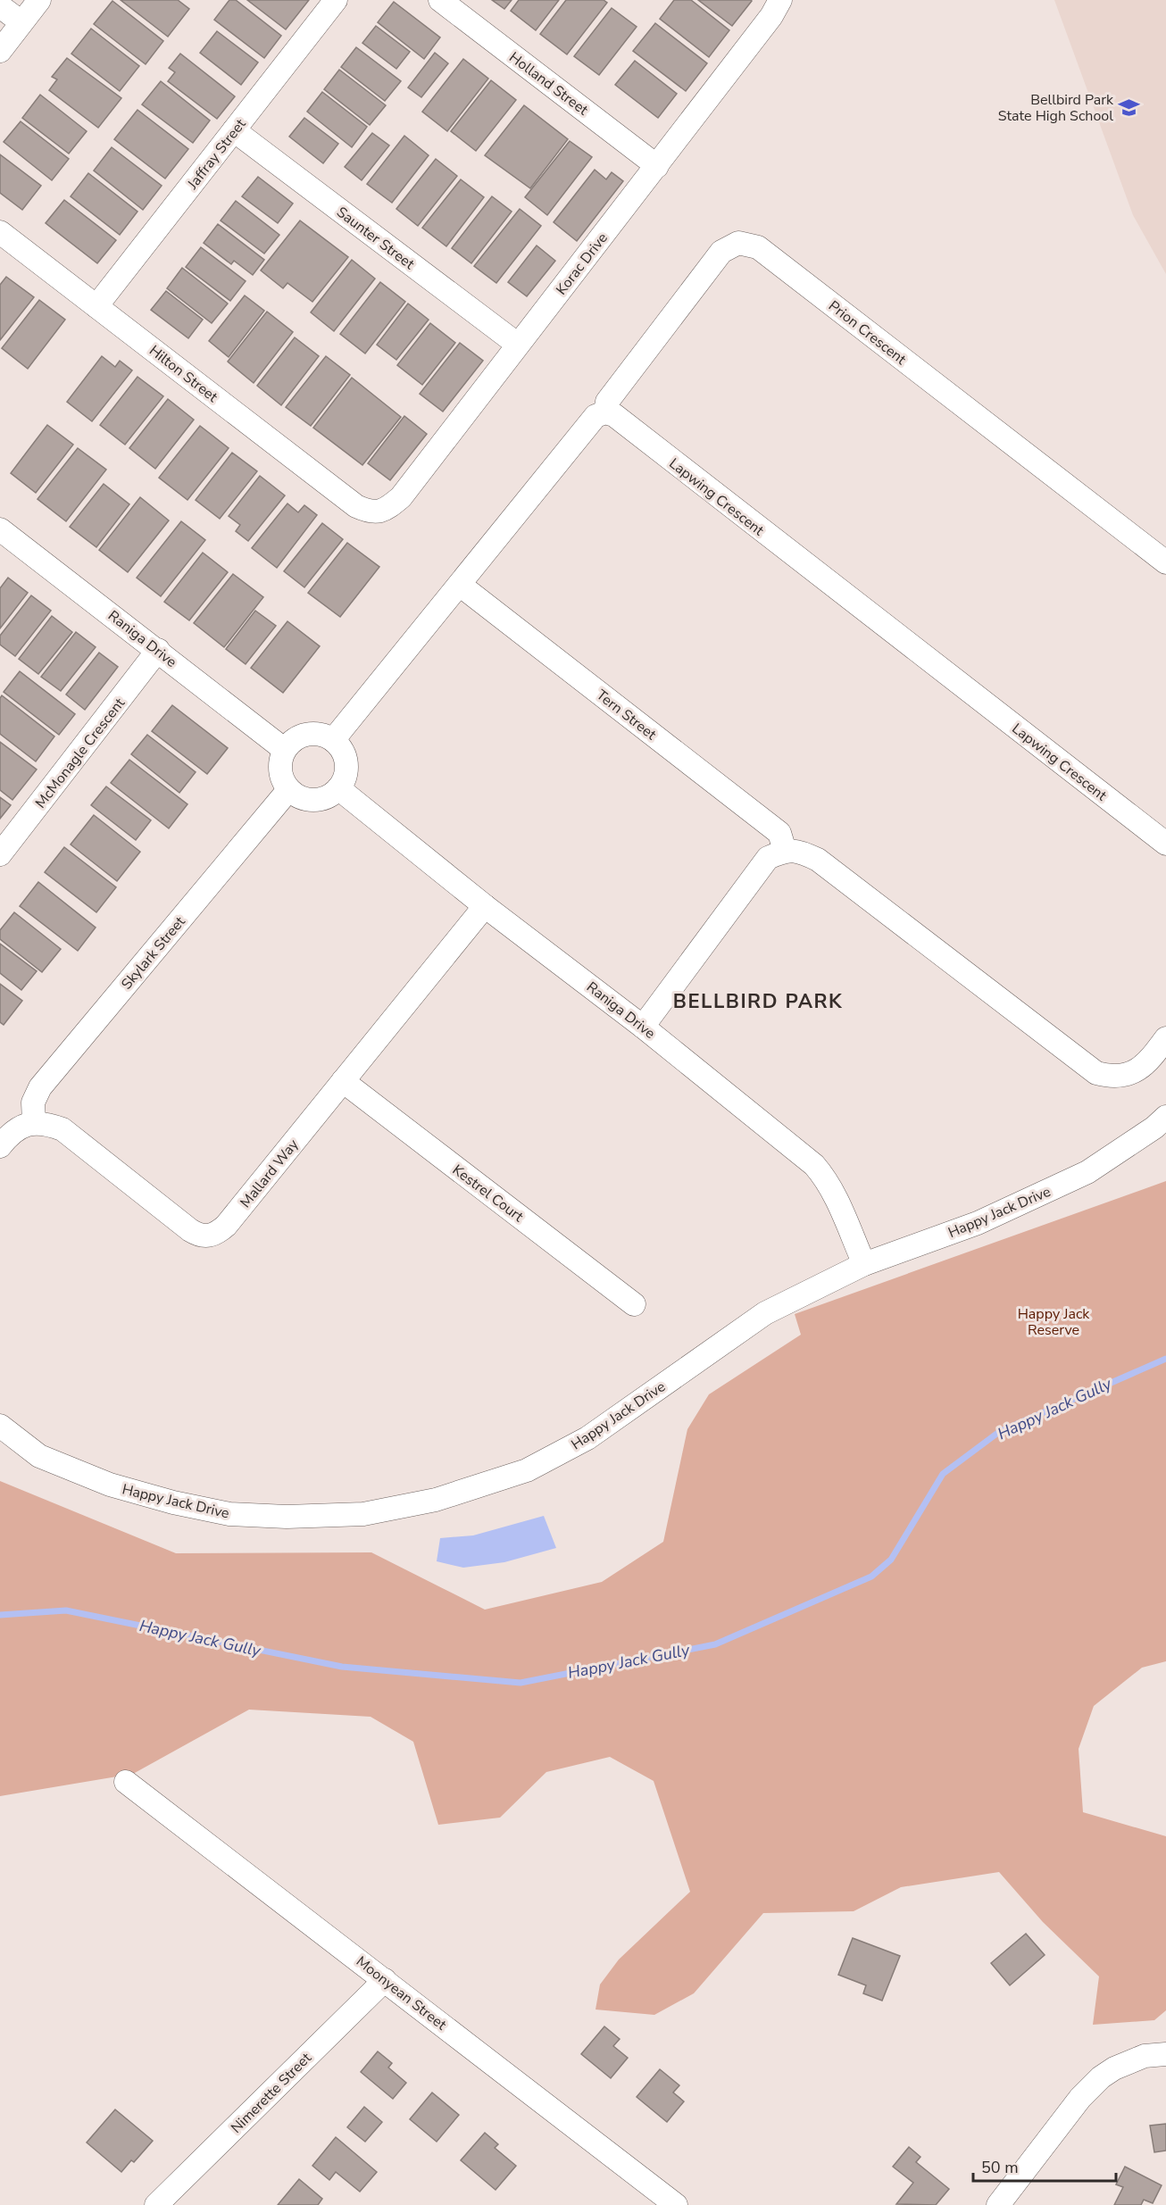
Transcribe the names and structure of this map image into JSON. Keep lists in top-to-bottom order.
{
  "streets": {
    "street": [
      "Holland Street",
      "Jaffray Street",
      "Saunter Street",
      "Korac Drive",
      "Prion Crescent",
      "Hilton Street",
      "Lapwing Crescent",
      "Raniga Drive",
      "Tern Street",
      "McMonagle Crescent",
      "Skylark Street",
      "Mallard Way",
      "Kestrel Court",
      "Happy Jack Drive",
      "Moonyean Street",
      "Nimerette Street"
    ]
  },
  "crossings": [
    ["Holland Street", "Korac Drive"],
    ["Jaffray Street", "Saunter Street"],
    ["Jaffray Street", "Hilton Street"],
    ["Saunter Street", "Korac Drive"],
    ["Korac Drive", "Hilton Street"],
    ["Prion Crescent", "Lapwing Crescent"],
    ["Raniga Drive", "McMonagle Crescent"],
    ["Raniga Drive", "Skylark Street"],
    ["Raniga Drive", "Mallard Way"],
    ["Raniga Drive", "Happy Jack Drive"],
    ["Skylark Street", "Mallard Way"],
    ["Mallard Way", "Kestrel Court"],
    ["Moonyean Street", "Nimerette Street"]
  ],
  "districts": ["BELLBIRD PARK"],
  "water": ["Happy Jack Gully"],
  "parks": ["Happy Jack Reserve"],
  "places": {
    "school or university": ["Bellbird Park State High School"]
  },
  "scale_bar": "50 m"
}
